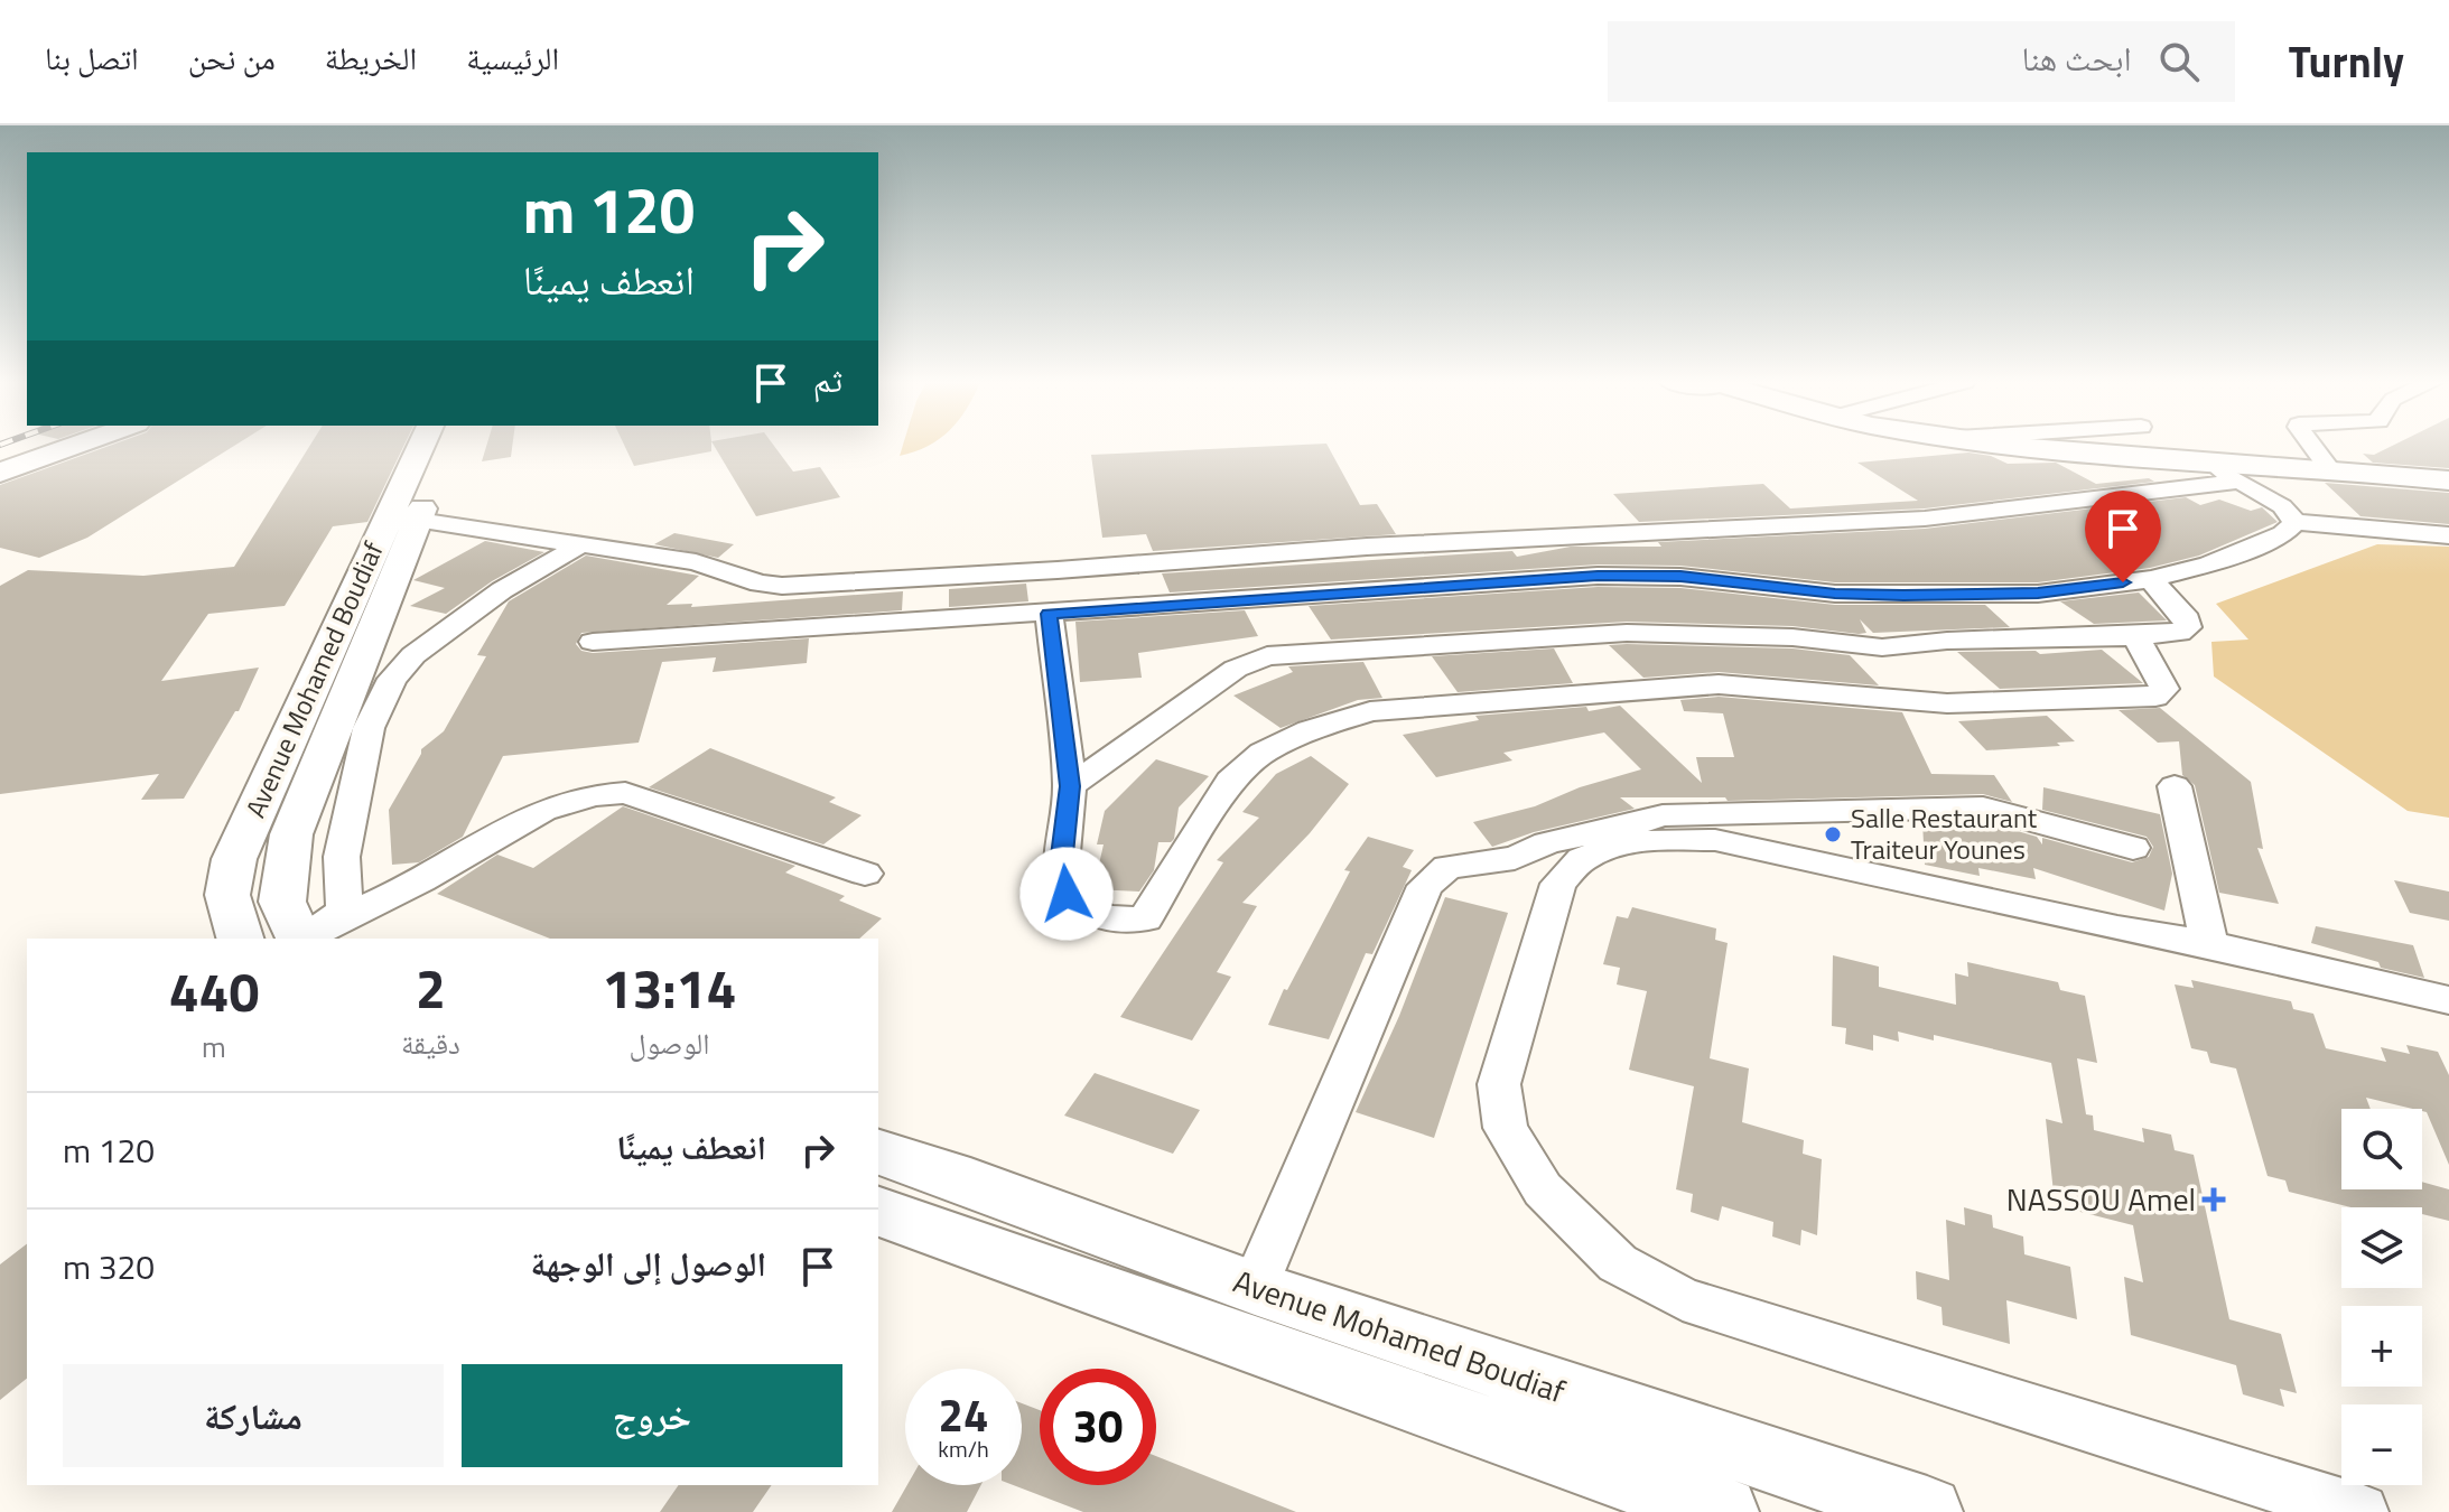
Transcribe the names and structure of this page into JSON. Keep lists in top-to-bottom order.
{
  "streets": {
    "main road": ["Avenue Mohamed Boudiaf"]
  },
  "places": {
    "other": ["Salle Restaurant Traiteur Younes"],
    "health": ["NASSOU Amel"]
  },
  "page": {
    "header": "Turnly",
    "search": "ابحث هنا",
    "nav": [
      "الرئيسية",
      "الخريطة",
      "من نحن",
      "اتصل بنا"
    ],
    "turn": ["120 m", "انعطف يمينًا"],
    "then": "ثم",
    "eta": [
      "13:14",
      "الوصول",
      "2",
      "دقيقة",
      "440",
      "m"
    ],
    "list": [
      {
        "name": "انعطف يمينًا",
        "value": "120 m"
      },
      {
        "name": "الوصول إلى الوجهة",
        "value": "320 m"
      }
    ],
    "map_buttons": ["+", "−"],
    "buttons": ["خروج", "مشاركة"],
    "speed": "24 km/h",
    "limit": "30"
  }
}
